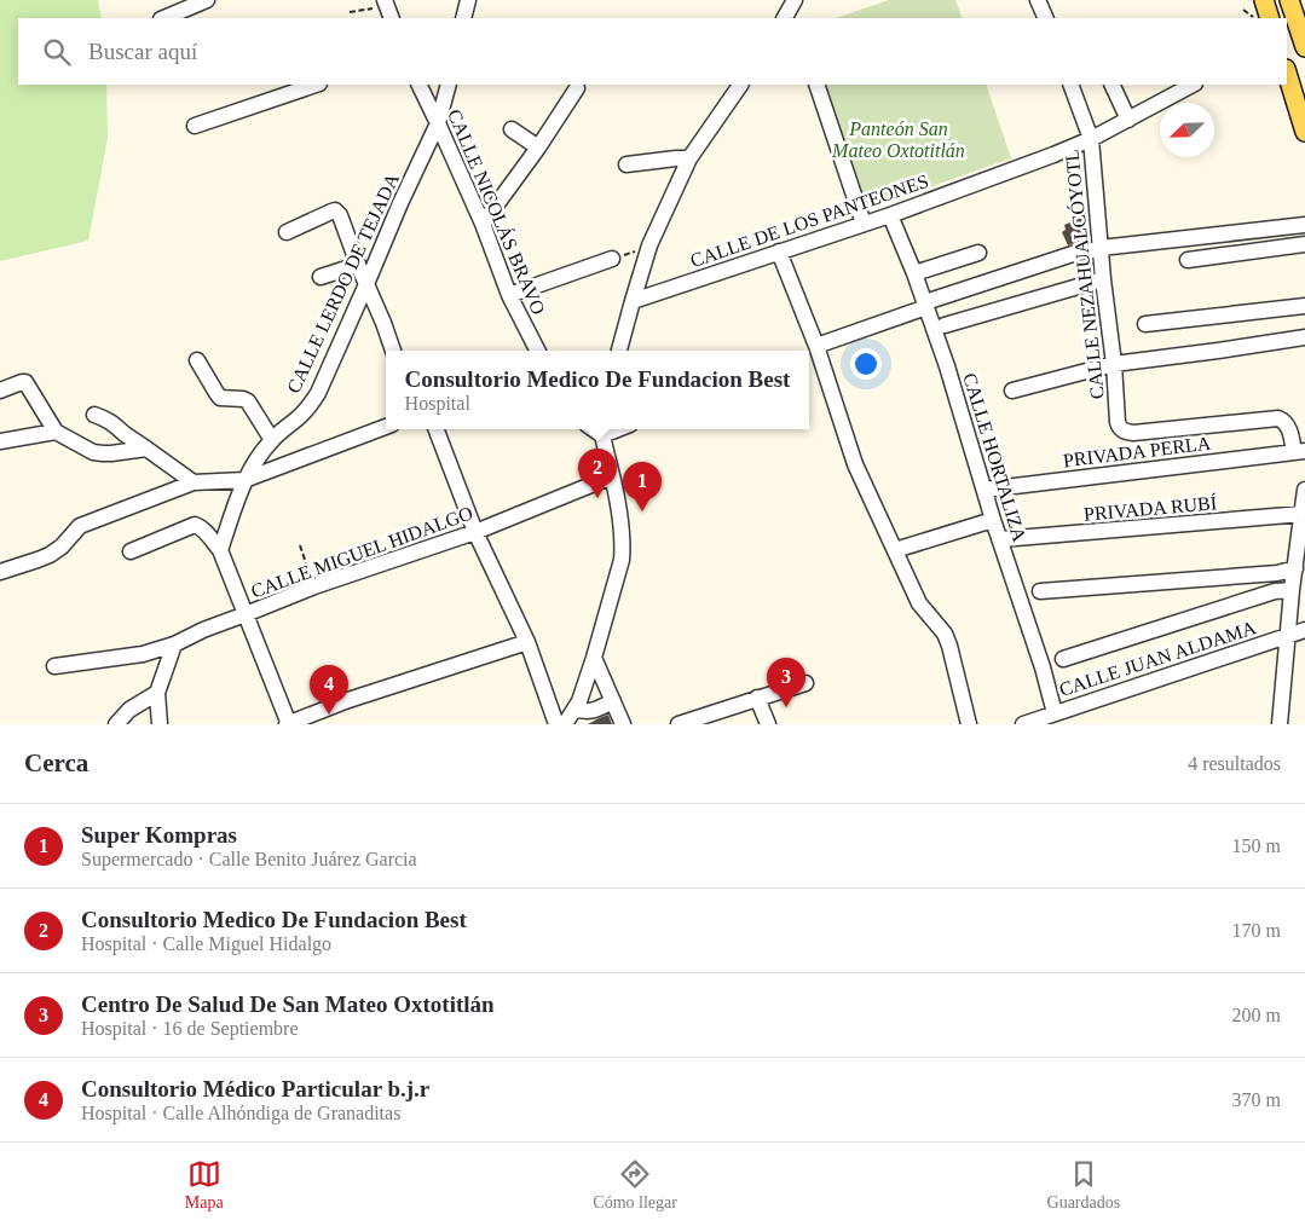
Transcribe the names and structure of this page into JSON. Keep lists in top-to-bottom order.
{
  "streets": {
    "street": [
      "CALLE NICOLÁS BRAVO",
      "CALLE DE LOS PANTEONES",
      "CALLE NEZAHUALCÓYOTL",
      "CALLE LERDO DE TEJADA",
      "PRIVADA PERLA",
      "CALLE HORTALIZA",
      "PRIVADA RUBÍ",
      "CALLE MIGUEL HIDALGO",
      "CALLE JUAN ALDAMA"
    ]
  },
  "crossings": [
    ["CALLE NICOLÁS BRAVO", "CALLE LERDO DE TEJADA"],
    ["CALLE DE LOS PANTEONES", "CALLE NEZAHUALCÓYOTL"],
    ["CALLE DE LOS PANTEONES", "CALLE HORTALIZA"],
    ["CALLE NEZAHUALCÓYOTL", "PRIVADA PERLA"],
    ["PRIVADA PERLA", "CALLE HORTALIZA"],
    ["CALLE HORTALIZA", "PRIVADA RUBÍ"],
    ["CALLE HORTALIZA", "CALLE JUAN ALDAMA"]
  ],
  "parks": ["Panteón San Mateo Oxtotitlán"],
  "north": "bottom left",
  "page": {
    "search": "Buscar aquí",
    "popup": ["Consultorio Medico De Fundacion Best", "Hospital"],
    "pins": [
      "2",
      "1",
      "3",
      "4"
    ],
    "heading": ["Cerca", "4 resultados"],
    "list": [
      {
        "mark": "1",
        "name": "Super Kompras",
        "note": "Supermercado · Calle Benito Juárez Garcia",
        "value": "150 m"
      },
      {
        "mark": "2",
        "name": "Consultorio Medico De Fundacion Best",
        "note": "Hospital · Calle Miguel Hidalgo",
        "value": "170 m"
      },
      {
        "mark": "3",
        "name": "Centro De Salud De San Mateo Oxtotitlán",
        "note": "Hospital · 16 de Septiembre",
        "value": "200 m"
      },
      {
        "mark": "4",
        "name": "Consultorio Médico Particular b.j.r",
        "note": "Hospital · Calle Alhóndiga de Granaditas",
        "value": "370 m"
      }
    ],
    "nav": ["Mapa", "Cómo llegar", "Guardados"]
  }
}
